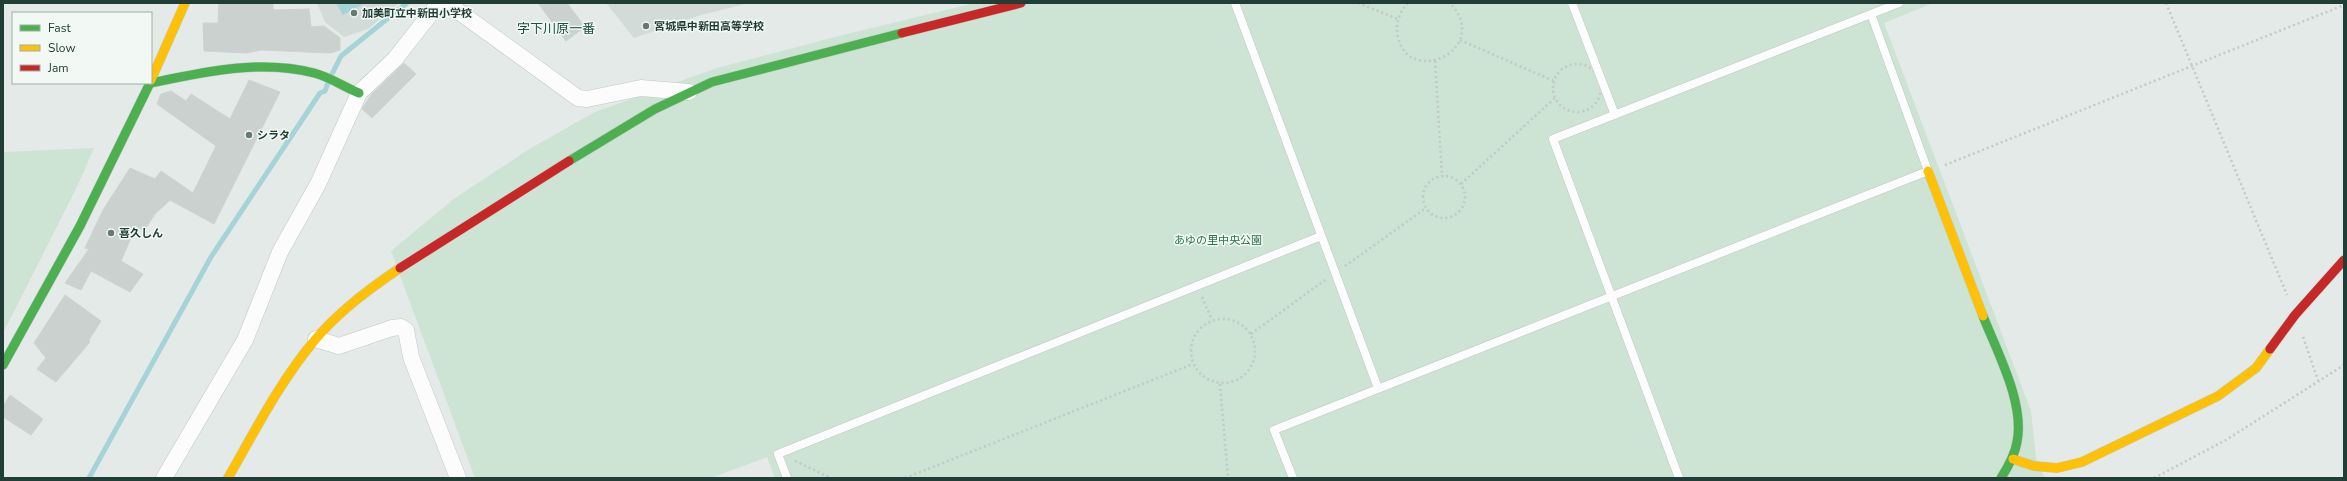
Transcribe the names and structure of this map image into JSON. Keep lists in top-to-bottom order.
{
  "districts": ["字下川原一番"],
  "parks": ["あゆの里中央公園"],
  "places": [
    "加美町立中新田小学校",
    "宮城県中新田高等学校",
    "シラタ",
    "喜久しん"
  ],
  "legend": ["Fast", "Slow", "Jam"]
}
